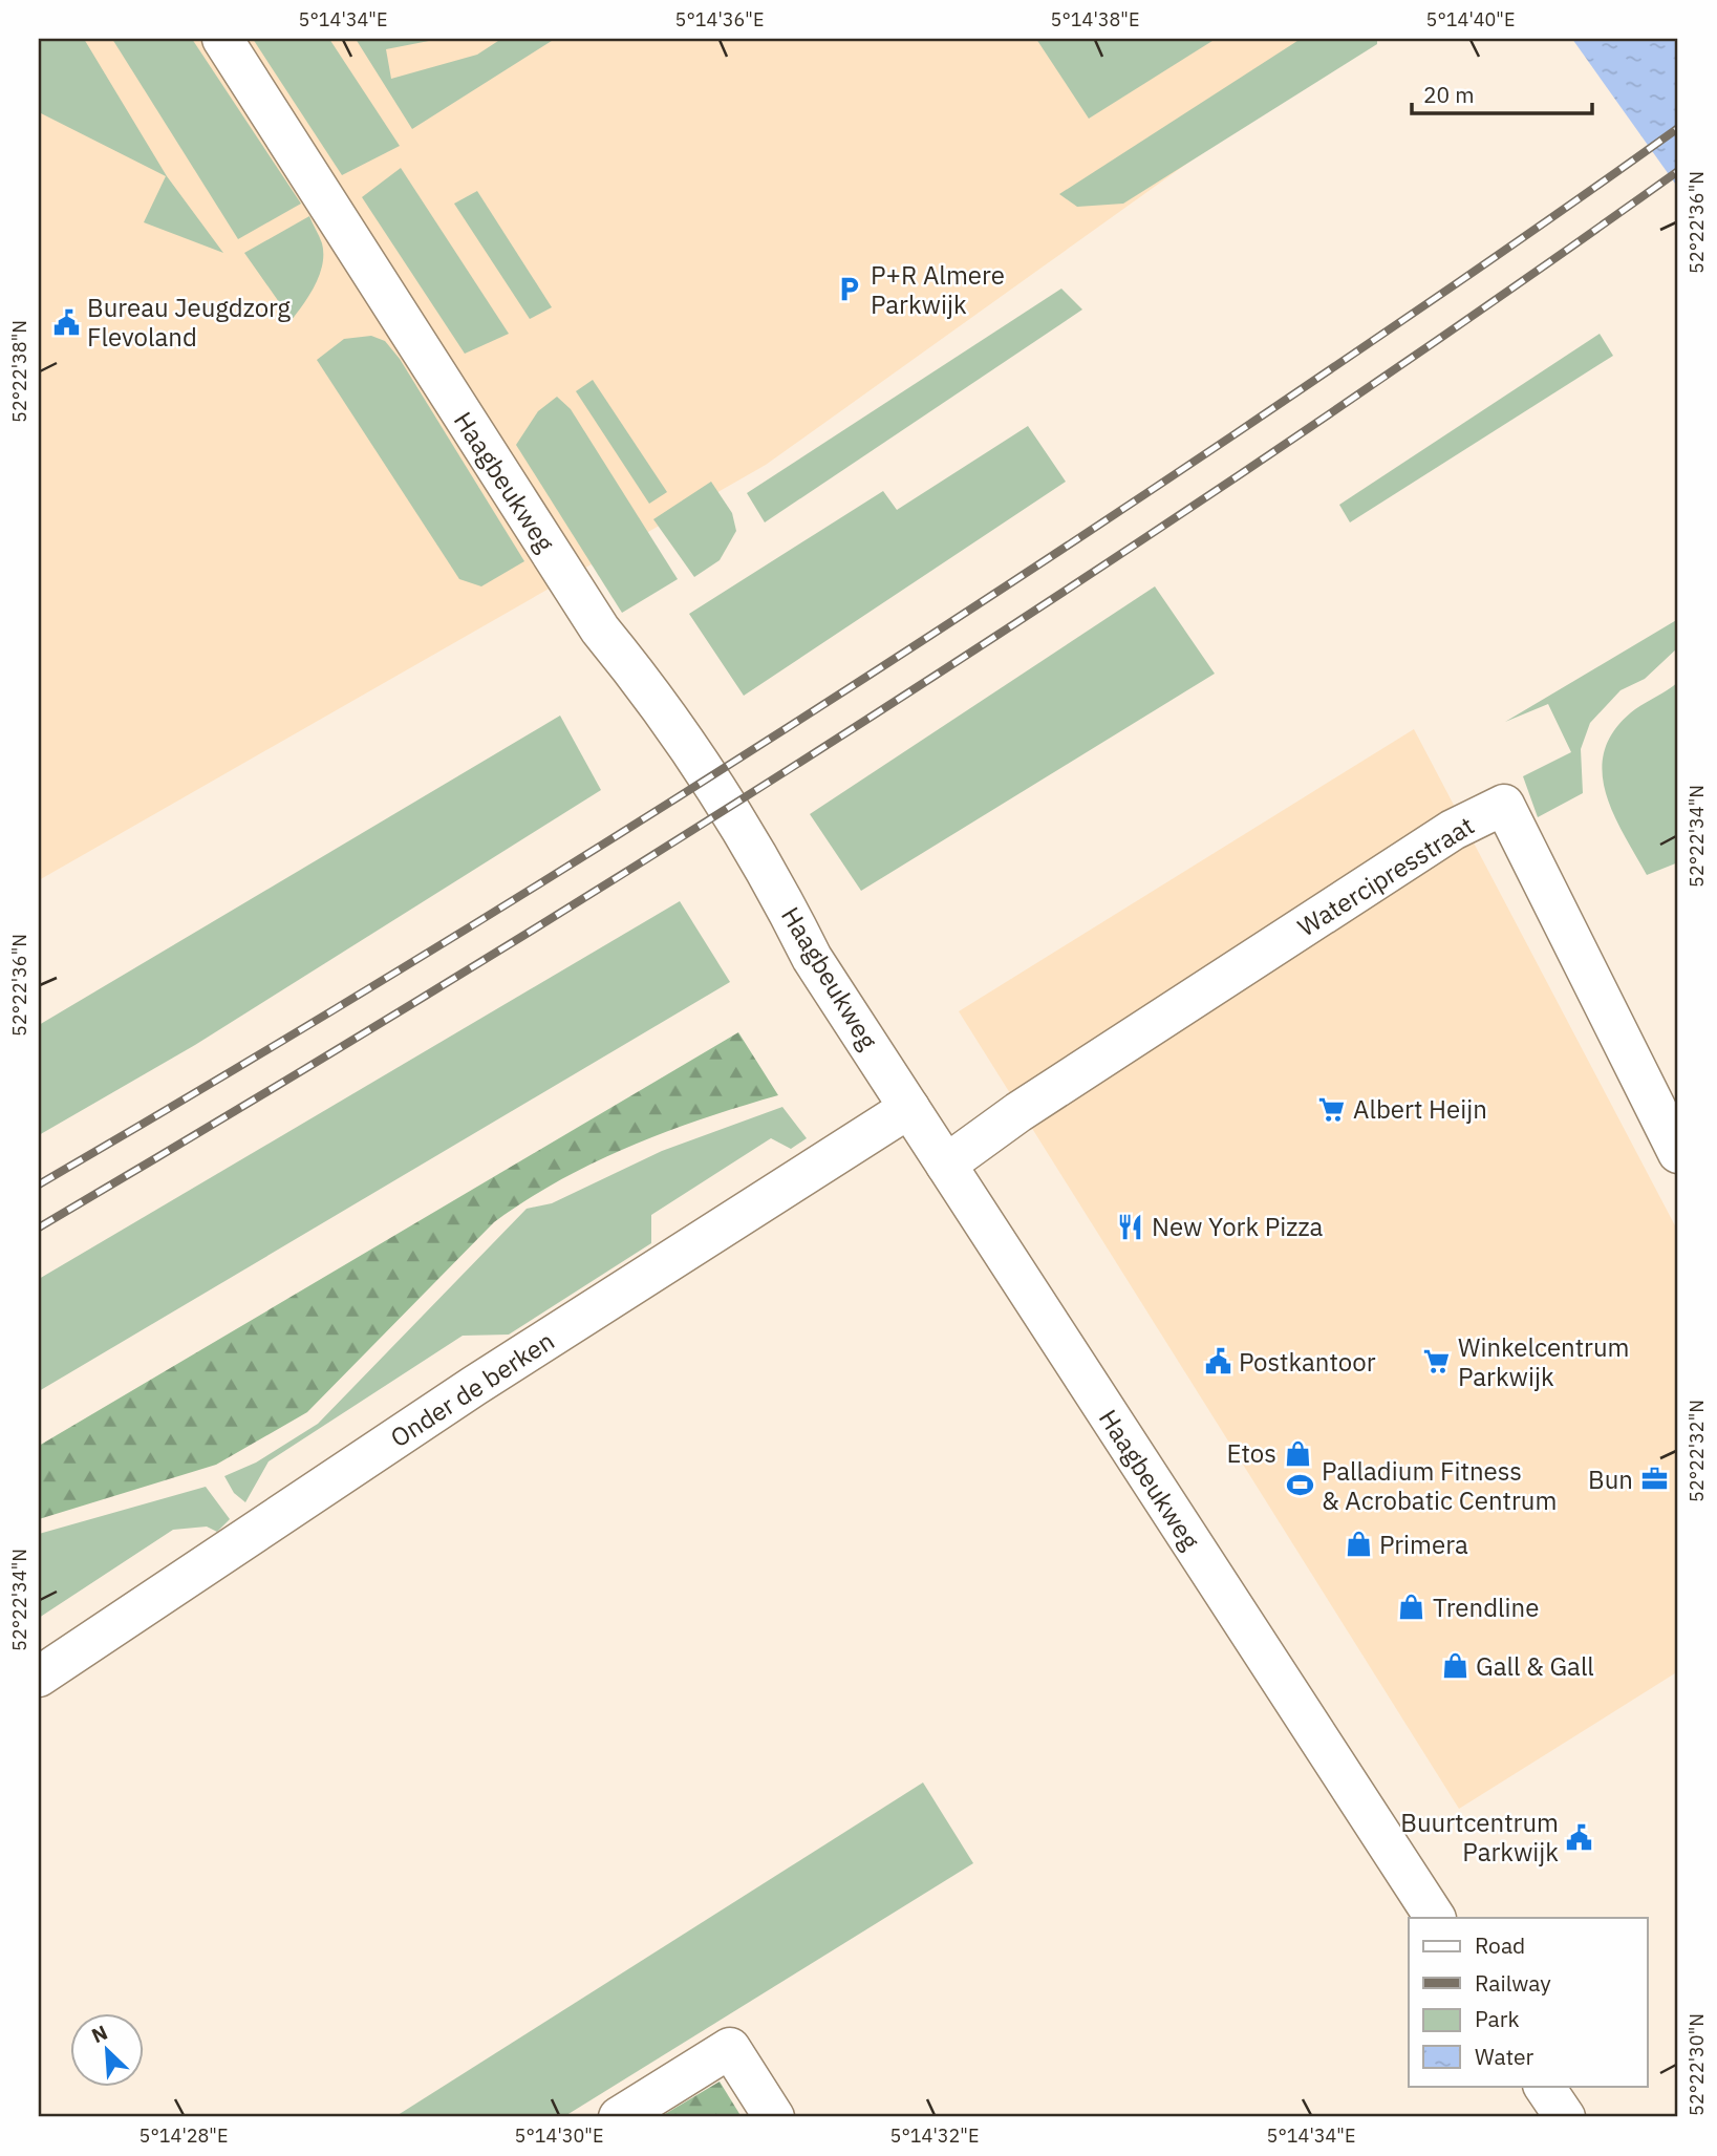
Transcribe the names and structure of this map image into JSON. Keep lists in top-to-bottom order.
{
  "streets": {
    "street": ["Haagbeukweg", "Watercipresstraat", "Onder de berken"]
  },
  "crossings": [
    ["Haagbeukweg", "Watercipresstraat"],
    ["Haagbeukweg", "Onder de berken"]
  ],
  "places": {
    "parking": ["P+R Almere Parkwijk"],
    "public building": ["Bureau Jeugdzorg Flevoland", "Postkantoor", "Buurtcentrum Parkwijk"],
    "supermarket": ["Albert Heijn", "Winkelcentrum Parkwijk"],
    "restaurant": ["New York Pizza"],
    "shop": [
      "Etos",
      "Primera",
      "Trendline",
      "Gall & Gall"
    ],
    "office": ["Bun"],
    "sports": ["Palladium Fitness & Acrobatic Centrum"]
  },
  "legend": [
    "Road",
    "Railway",
    "Park",
    "Water"
  ],
  "scale_bar": "20 m",
  "north": "top left",
  "coordinates": [
    "5°14'34\"E",
    "5°14'36\"E",
    "5°14'38\"E",
    "5°14'40\"E",
    "52°22'36\"N",
    "52°22'38\"N",
    "52°22'34\"N",
    "52°22'32\"N",
    "52°22'30\"N",
    "5°14'28\"E",
    "5°14'30\"E",
    "5°14'32\"E"
  ]
}
